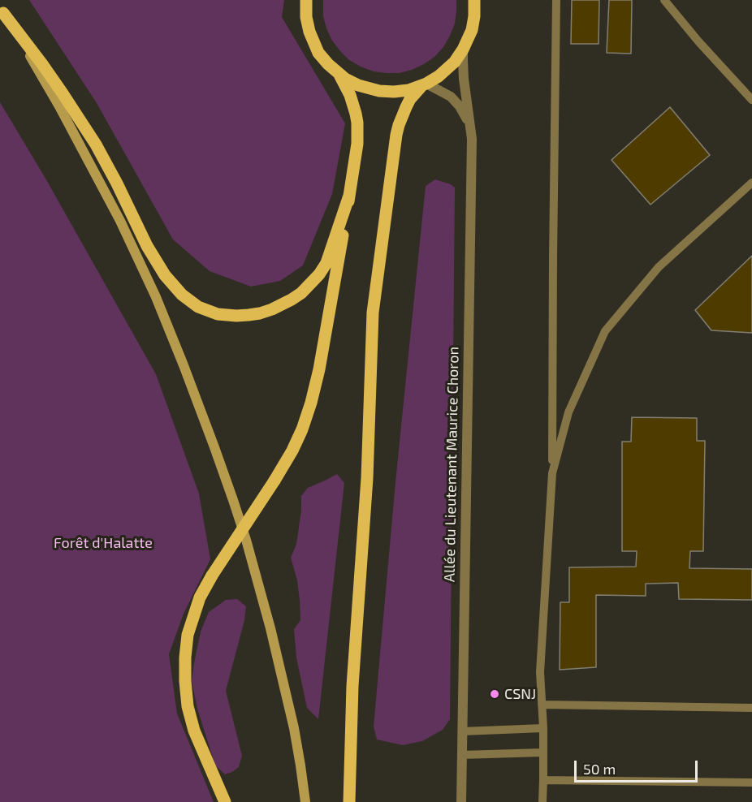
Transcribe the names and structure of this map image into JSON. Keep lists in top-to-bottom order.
{
  "streets": {
    "street": ["Allée du Lieutenant Maurice Choron"]
  },
  "parks": ["Forêt d'Halatte"],
  "places": ["CSNJ"],
  "scale_bar": "50 m"
}
